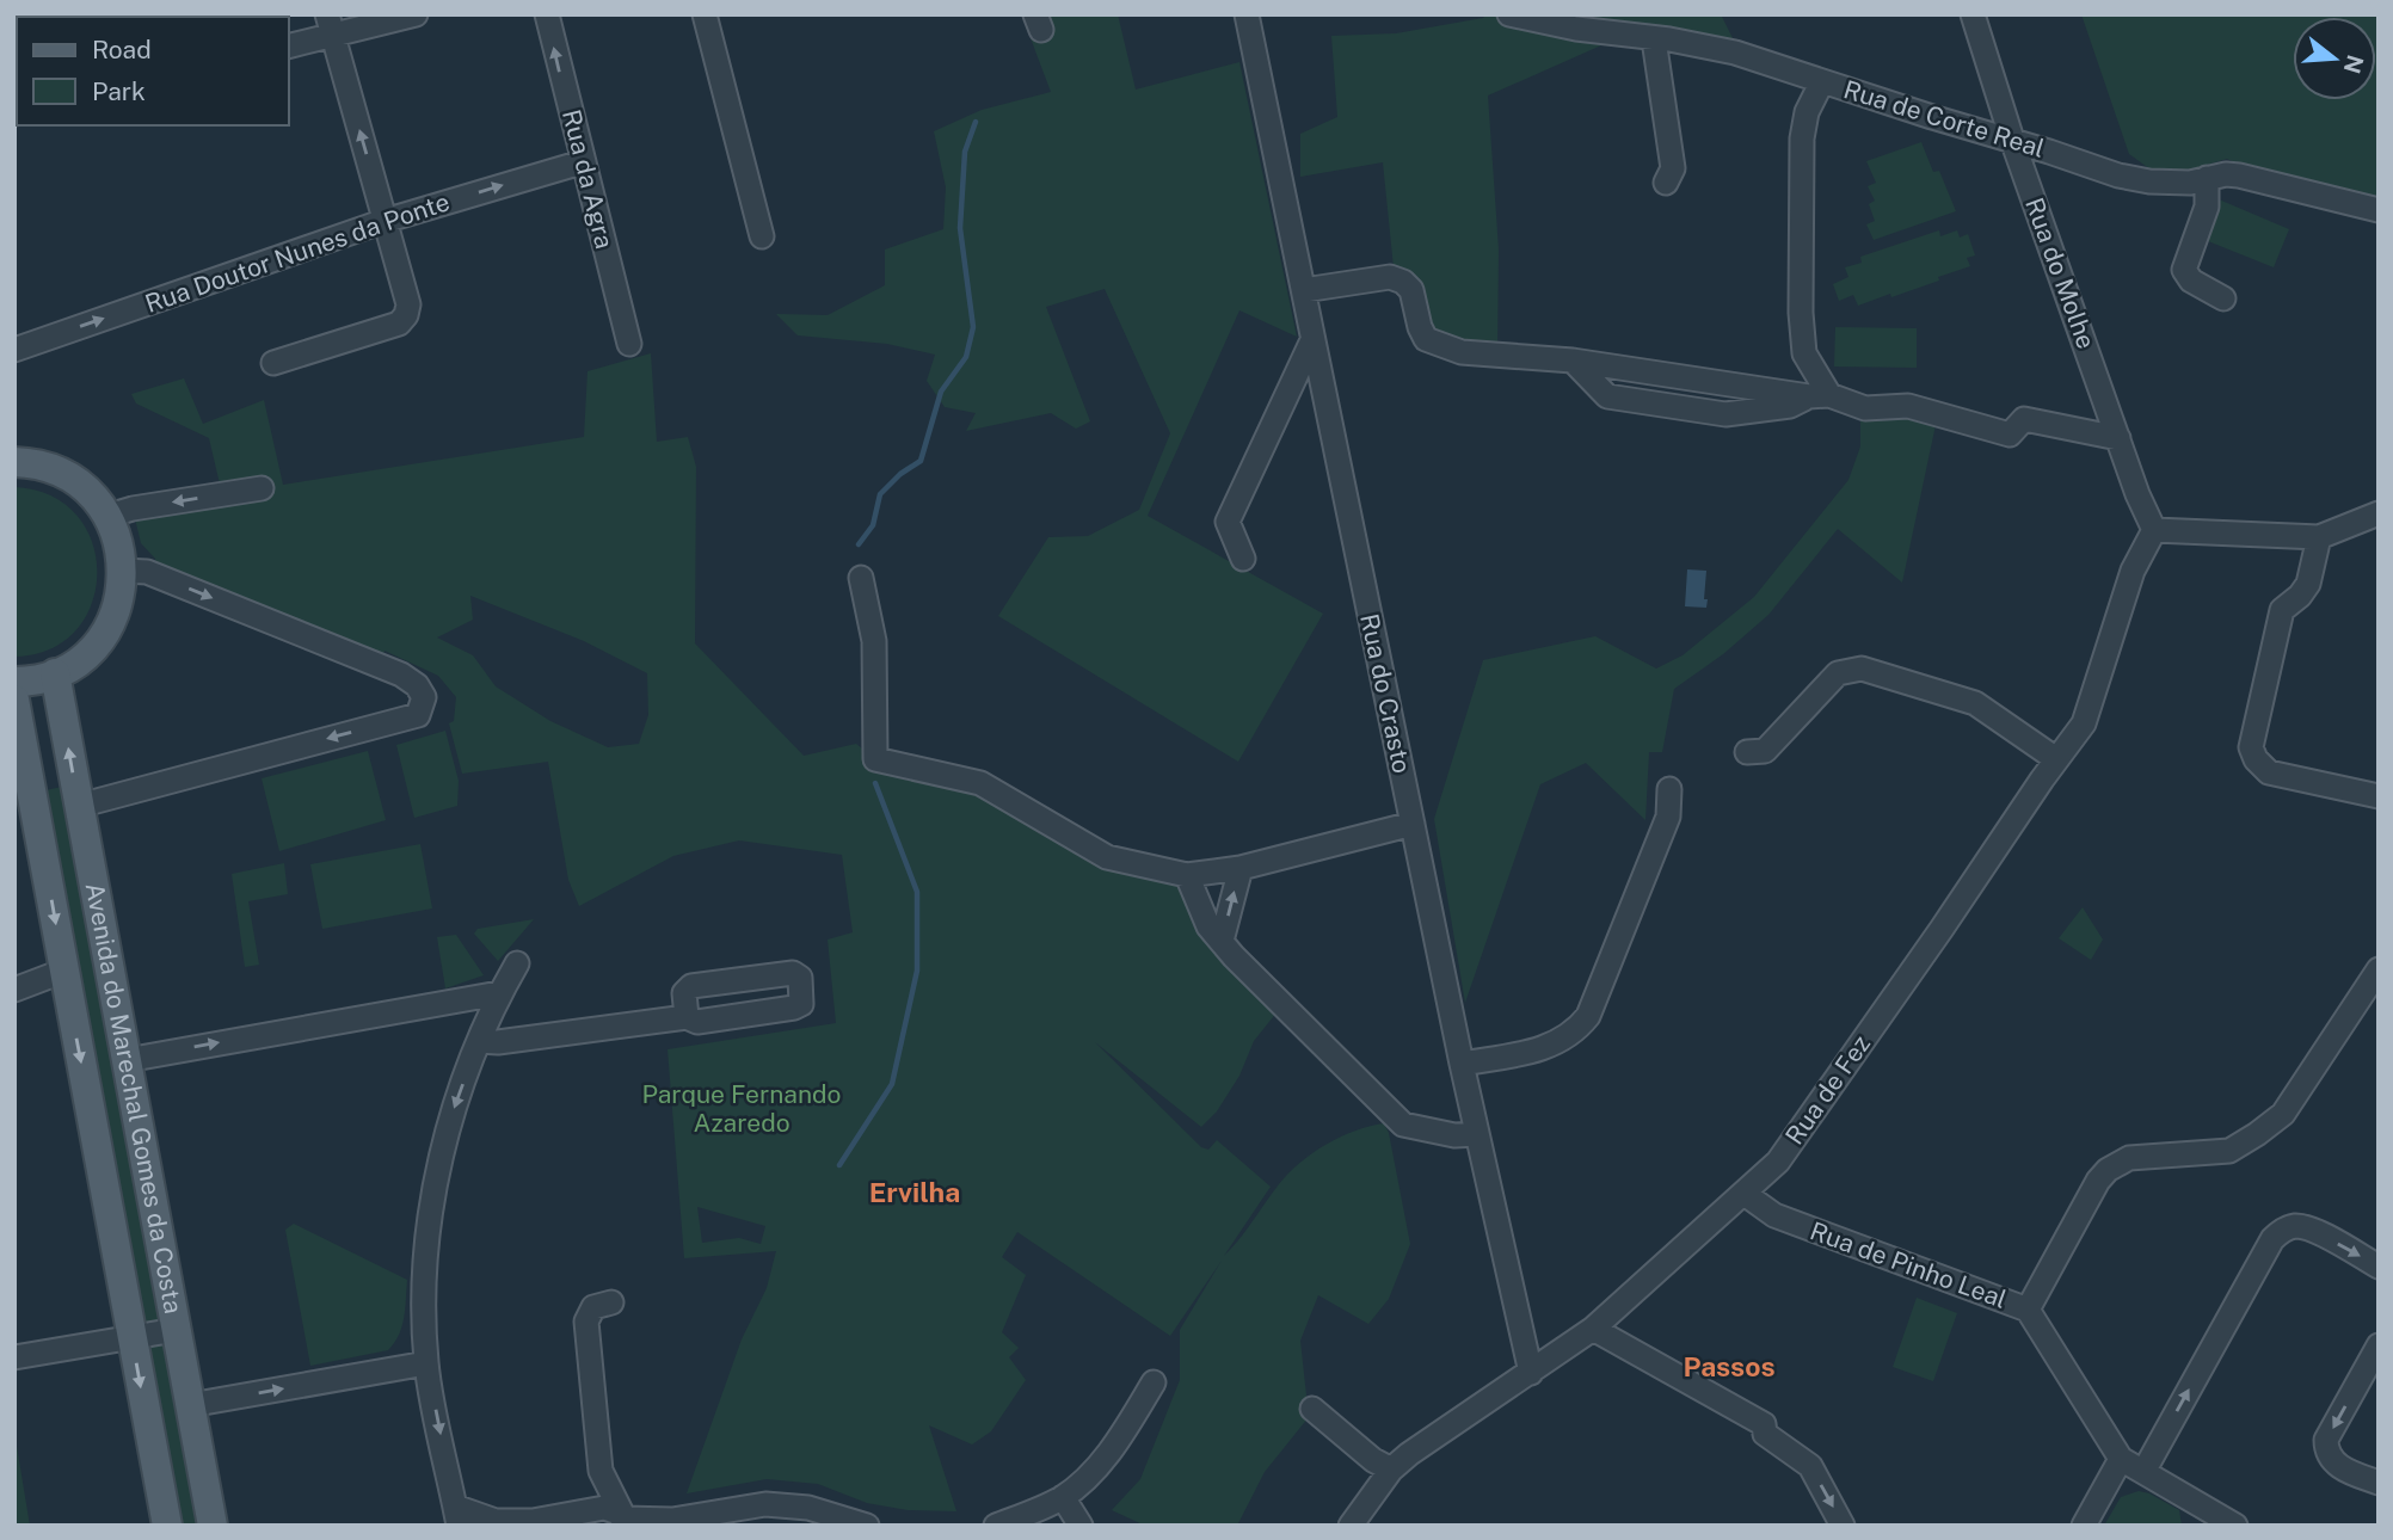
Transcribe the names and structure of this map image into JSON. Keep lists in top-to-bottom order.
{
  "streets": {
    "main road": ["Avenida do Marechal Gomes da Costa"],
    "street": [
      "Rua de Corte Real",
      "Rua da Agra",
      "Rua Doutor Nunes da Ponte",
      "Rua do Molhe",
      "Rua do Crasto",
      "Rua de Fez",
      "Rua de Pinho Leal"
    ]
  },
  "crossings": [
    ["Rua de Corte Real", "Rua do Molhe"],
    ["Rua da Agra", "Rua Doutor Nunes da Ponte"],
    ["Rua do Molhe", "Rua de Fez"],
    ["Rua do Crasto", "Rua de Fez"],
    ["Rua de Fez", "Rua de Pinho Leal"]
  ],
  "districts": ["Ervilha", "Passos"],
  "parks": ["Parque Fernando Azaredo"],
  "legend": ["Road", "Park"],
  "north": "right"
}
